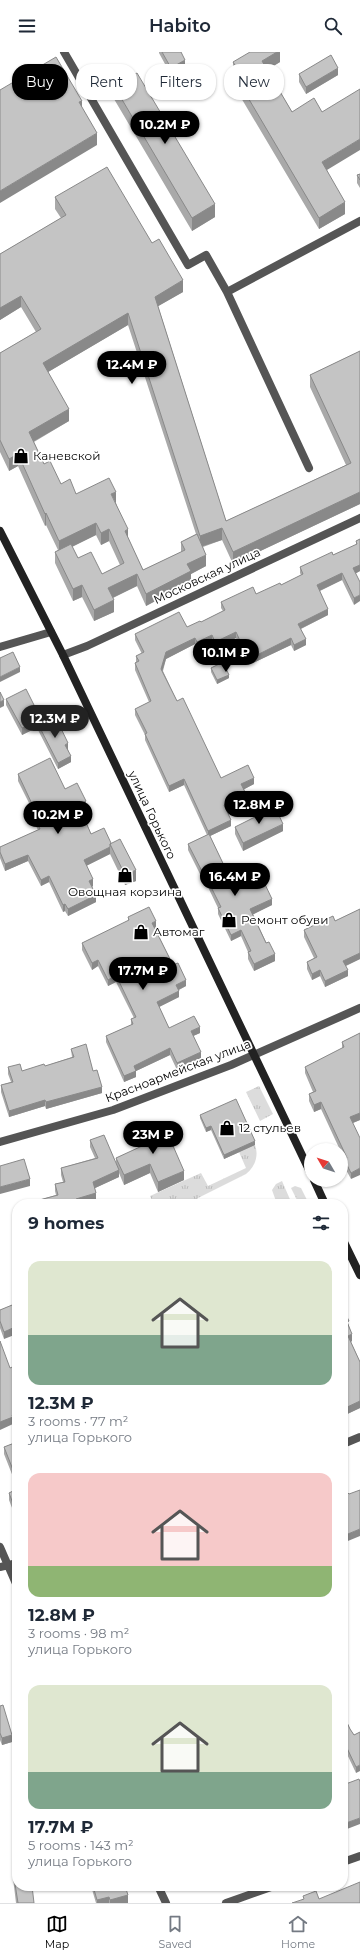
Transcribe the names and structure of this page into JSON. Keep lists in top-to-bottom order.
{
  "streets": {
    "main road": ["улица Горького"],
    "street": ["Московская улица", "Красноармейская улица"]
  },
  "crossings": [
    ["Московская улица", "улица Горького"],
    ["улица Горького", "Красноармейская улица"]
  ],
  "places": {
    "shop": [
      "Каневской",
      "Овощная корзина",
      "Ремонт обуви",
      "Автомаг",
      "12 стульев"
    ]
  },
  "north": "top left",
  "page": {
    "header": "Habito",
    "chip": [
      "Buy",
      "Rent",
      "Filters",
      "New"
    ],
    "price": [
      "10.2M ₽",
      "12.4M ₽",
      "10.1M ₽",
      "12.3M ₽",
      "12.8M ₽",
      "10.2M ₽",
      "16.4M ₽",
      "17.7M ₽",
      "23M ₽"
    ],
    "heading": "9 homes",
    "list": [
      {
        "name": "12.3M ₽",
        "note": "3 rooms · 77 m² · улица Горького"
      },
      {
        "name": "12.8M ₽",
        "note": "3 rooms · 98 m² · улица Горького"
      },
      {
        "name": "17.7M ₽",
        "note": "5 rooms · 143 m² · улица Горького"
      }
    ],
    "tabs": ["Map", "Saved", "Home"]
  }
}
